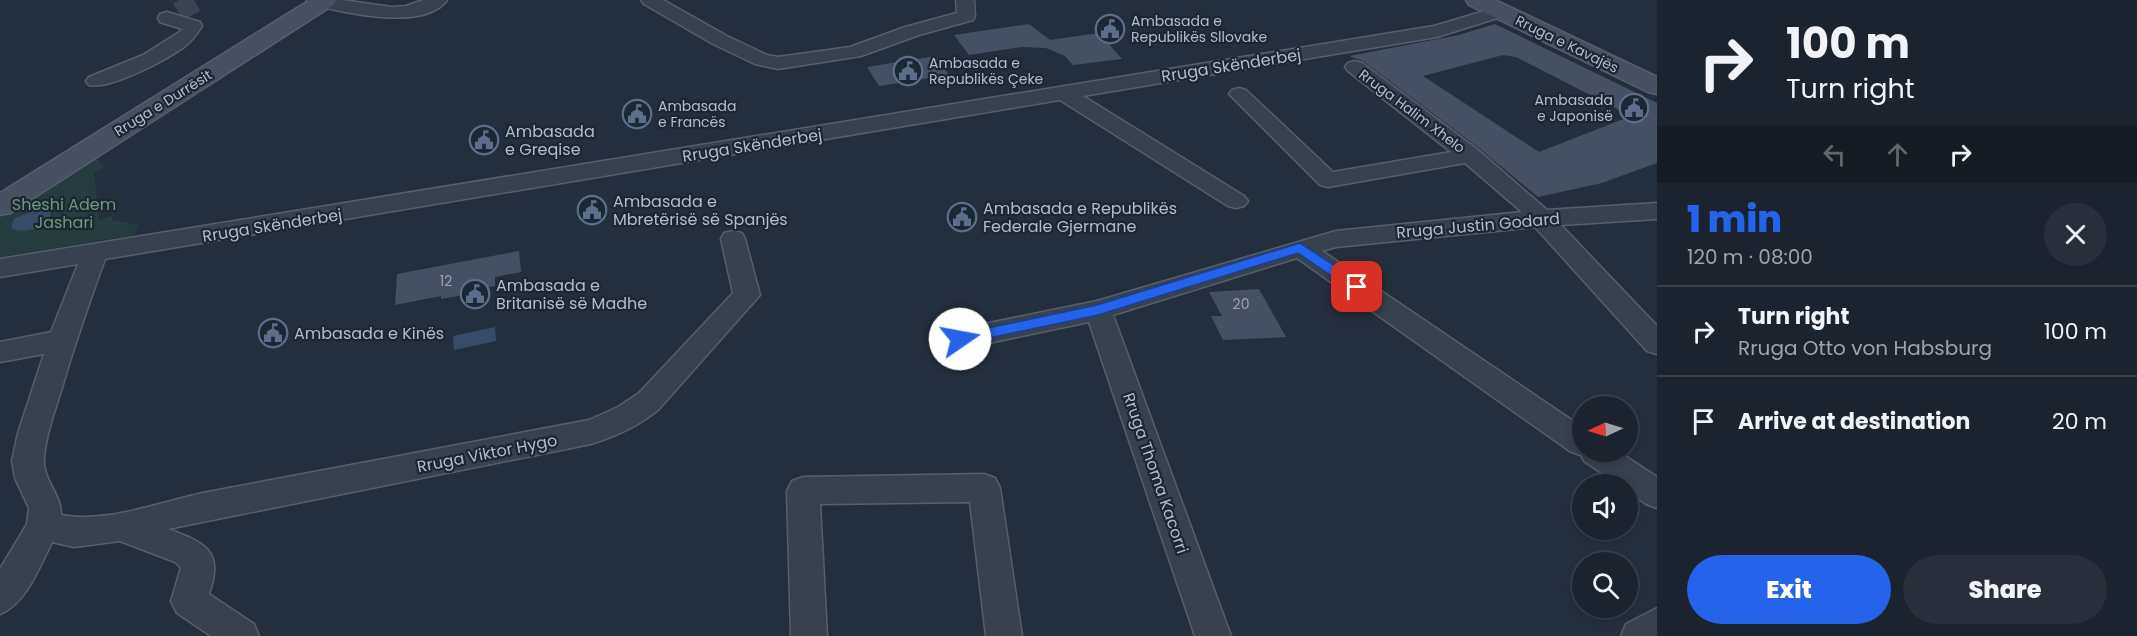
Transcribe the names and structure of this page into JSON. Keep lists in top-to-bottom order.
{
  "streets": {
    "main road": ["Rruga e Kavajës", "Rruga e Durrësit"],
    "street": [
      "Rruga Skënderbej",
      "Rruga Halim Xhelo",
      "Rruga Justin Godard",
      "Rruga Viktor Hygo",
      "Rruga Thoma Kacorri"
    ]
  },
  "crossings": [
    ["Rruga e Kavajës", "Rruga Skënderbej"],
    ["Rruga Halim Xhelo", "Rruga Justin Godard"],
    ["Rruga Justin Godard", "Rruga Thoma Kacorri"]
  ],
  "parks": ["Sheshi Adem Jashari"],
  "places": {
    "public building": [
      "Ambasada e Republikës Sllovake",
      "Ambasada e Republikës Çeke",
      "Ambasada e Japonisë",
      "Ambasada e Francës",
      "Ambasada e Greqise",
      "Ambasada e Mbretërisë së Spanjës",
      "Ambasada e Republikës Federale Gjermane",
      "Ambasada e Britanisë së Madhe",
      "Ambasada e Kinës"
    ]
  },
  "house_numbers": ["12", "20"],
  "north": "left",
  "page": {
    "turn": ["100 m", "Turn right"],
    "heading": ["1 min", "120 m · 08:00"],
    "list": [
      {
        "name": "Turn right",
        "note": "Rruga Otto von Habsburg",
        "value": "100 m"
      },
      {
        "name": "Arrive at destination",
        "value": "20 m"
      }
    ],
    "buttons": ["Exit", "Share"]
  }
}
